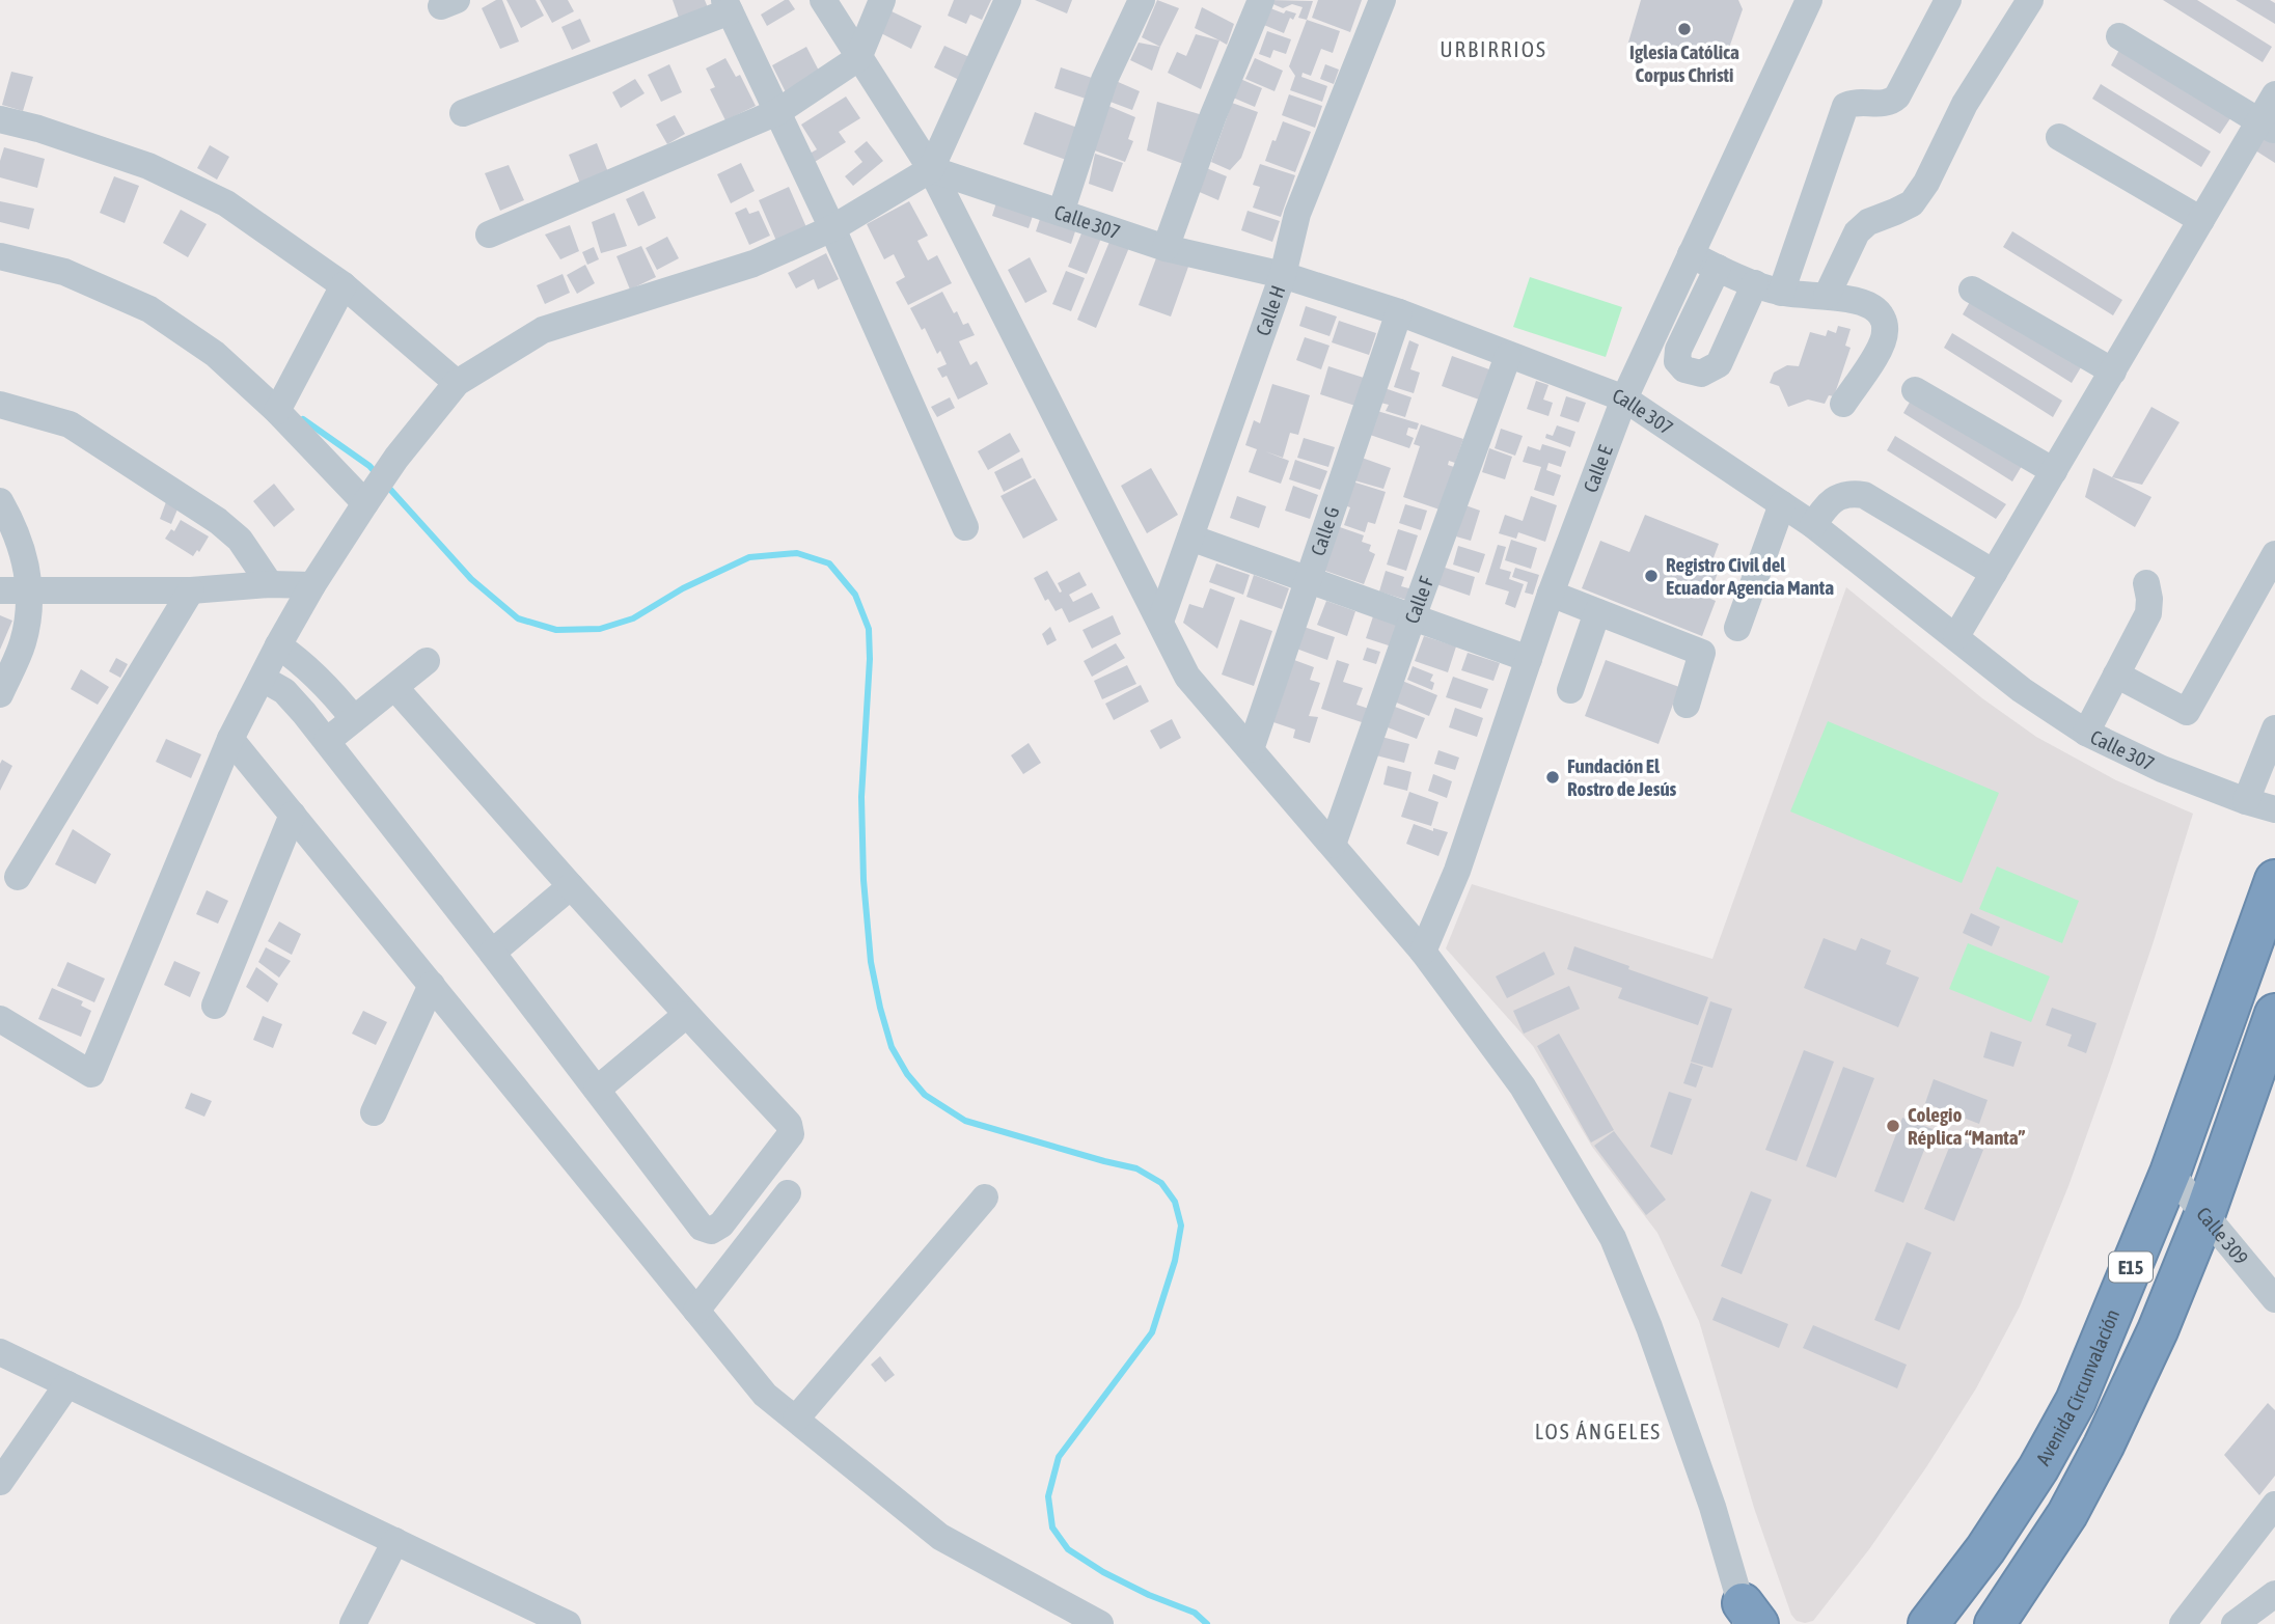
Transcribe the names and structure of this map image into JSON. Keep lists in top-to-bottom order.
{
  "streets": {
    "highway": ["E15", "Avenida Circunvalación"],
    "street": [
      "Calle 307",
      "Calle H",
      "Calle E",
      "Calle G",
      "Calle F",
      "Calle 309"
    ]
  },
  "crossings": [
    ["Calle 307", "Calle H"],
    ["Calle 307", "Calle E"],
    ["Calle 307", "Calle G"],
    ["Calle 307", "Calle F"],
    ["Calle 309", "E15"],
    ["Calle 309", "Avenida Circunvalación"]
  ],
  "districts": ["URBIRRIOS", "LOS ÁNGELES"],
  "places": [
    "Iglesia Católica Corpus Christi",
    "Registro Civil del Ecuador Agencia Manta",
    "Fundación El Rostro de Jesús",
    "Colegio Réplica “Manta”"
  ]
}
